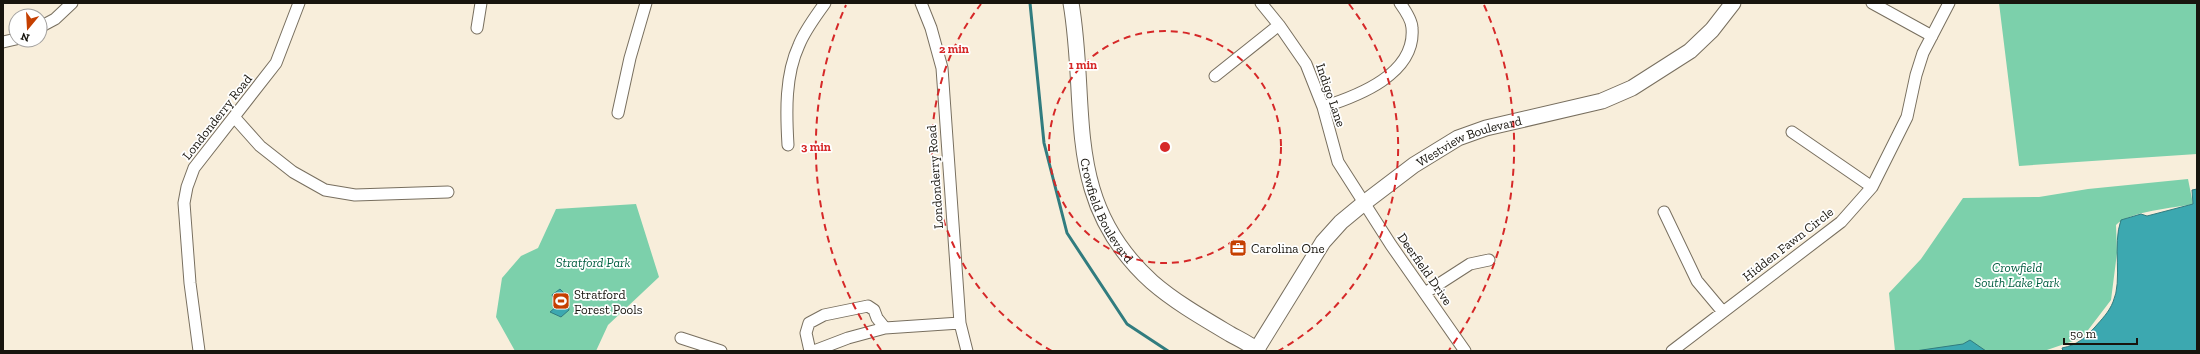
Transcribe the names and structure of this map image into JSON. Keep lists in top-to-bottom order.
{
  "streets": {
    "street": [
      "Indigo Lane",
      "Londonderry Road",
      "Westview Boulevard",
      "Crowfield Boulevard",
      "Hidden Fawn Circle",
      "Deerfield Drive"
    ]
  },
  "crossings": [
    ["Indigo Lane", "Westview Boulevard"],
    ["Indigo Lane", "Deerfield Drive"],
    ["Westview Boulevard", "Crowfield Boulevard"],
    ["Westview Boulevard", "Deerfield Drive"]
  ],
  "parks": ["Stratford Park", "Crowfield South Lake Park"],
  "places": {
    "office": ["Carolina One"],
    "sports": ["Stratford Forest Pools"]
  },
  "scale_bar": "50 m",
  "north": "bottom",
  "rings": ["2 min", "1 min", "3 min"]
}
